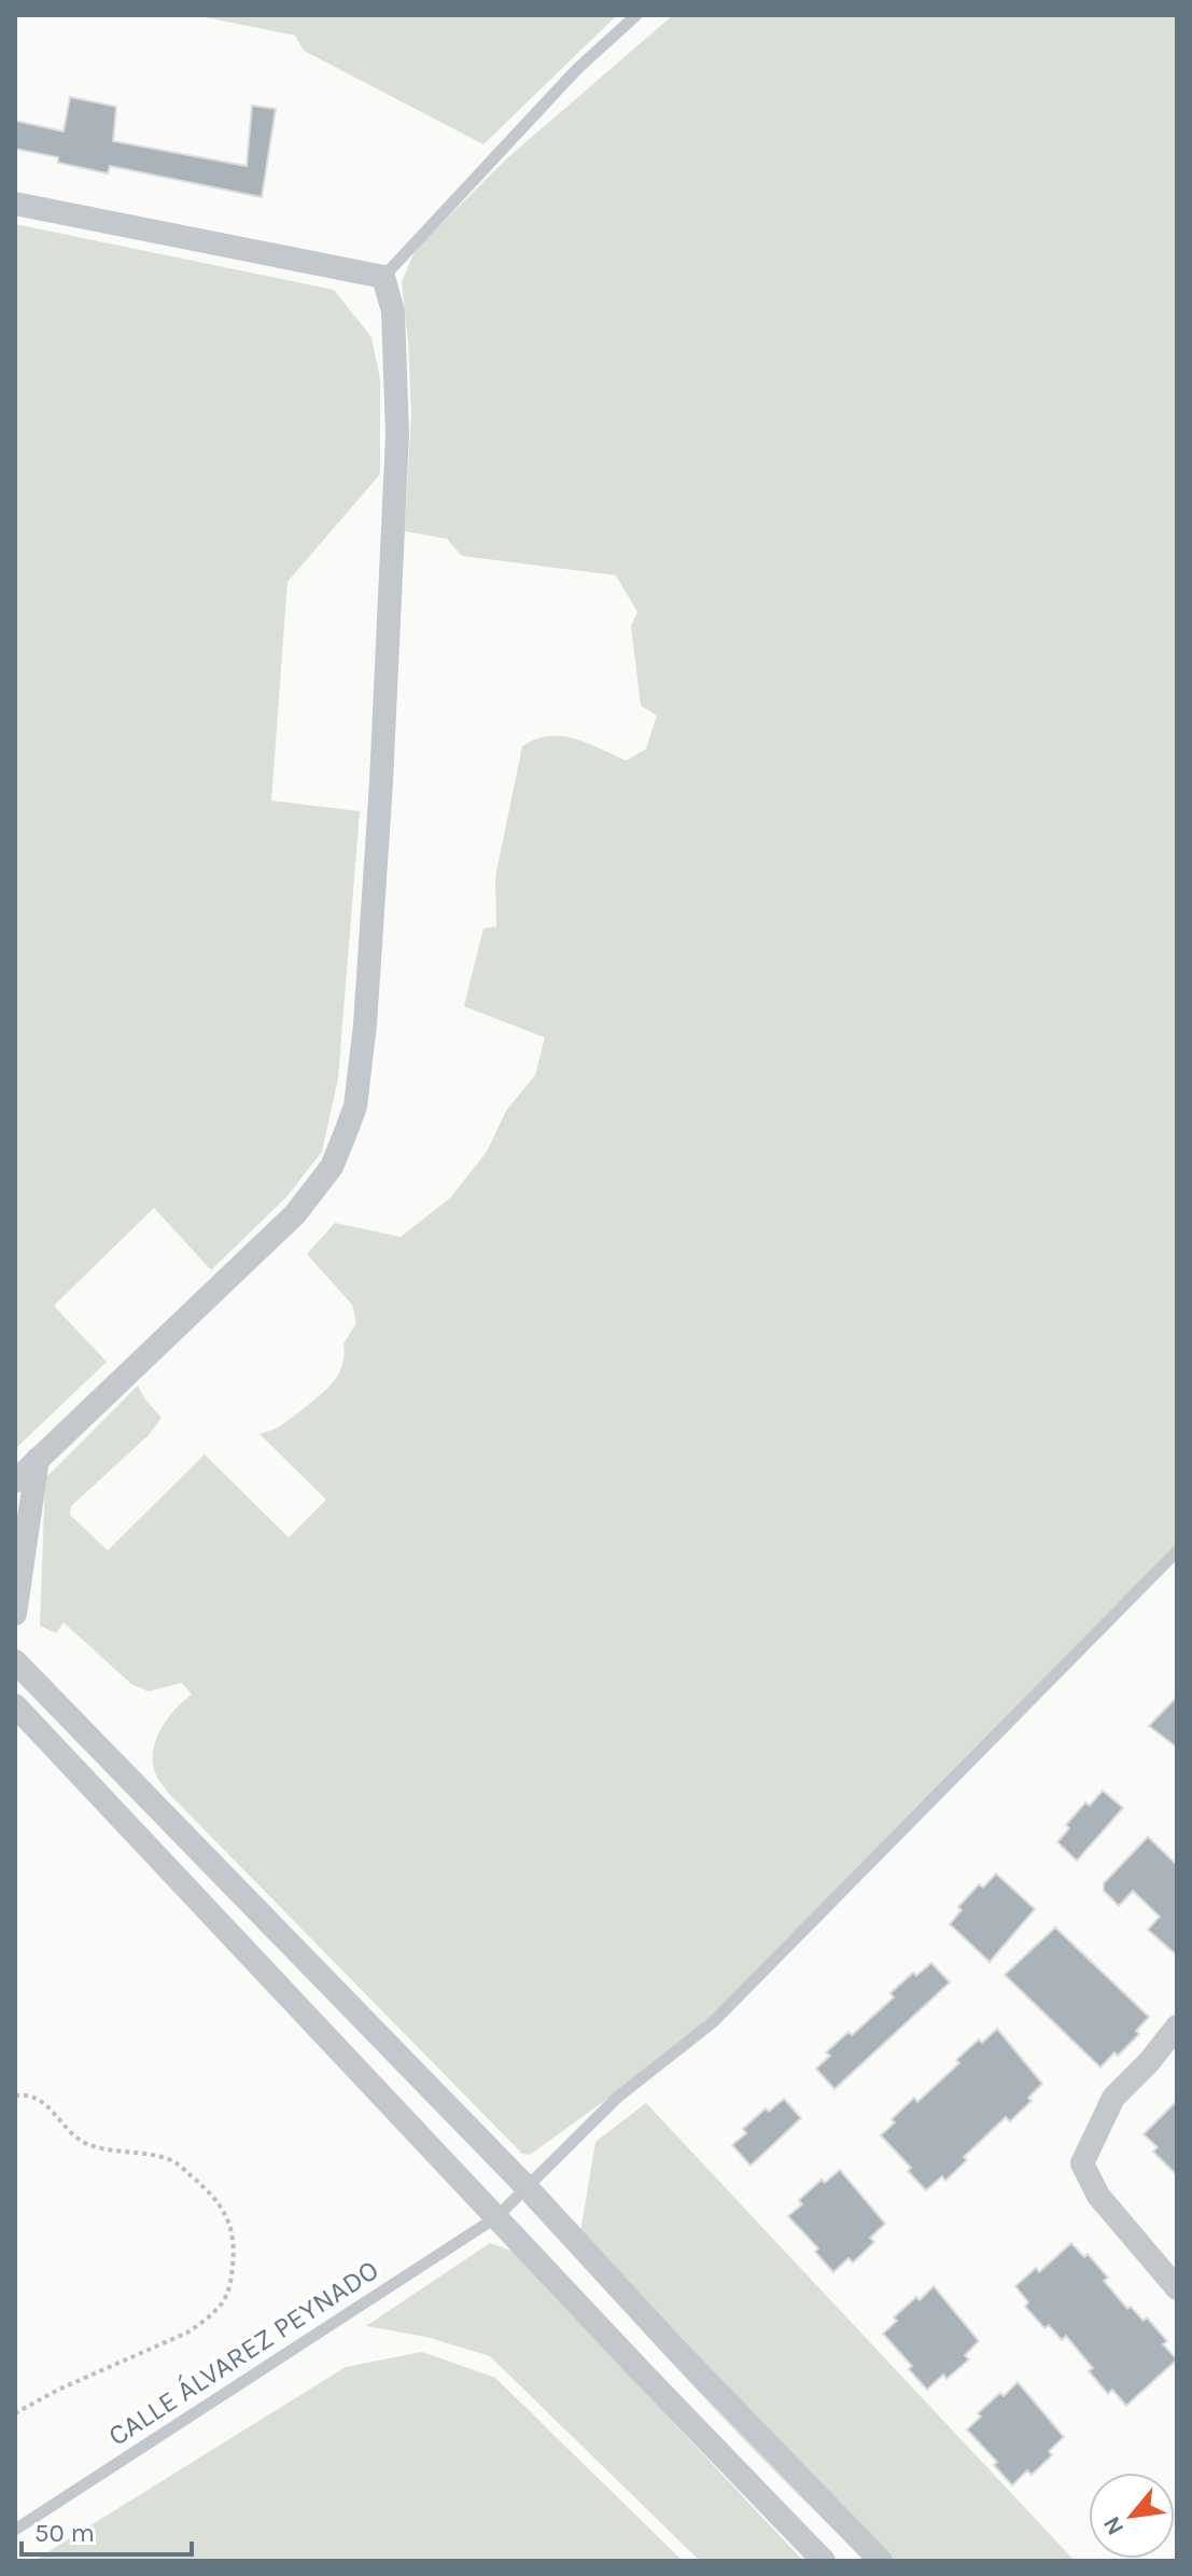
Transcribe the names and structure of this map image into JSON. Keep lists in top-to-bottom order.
{
  "streets": {
    "lane": ["CALLE ÁLVAREZ PEYNADO"]
  },
  "scale_bar": "50 m",
  "north": "bottom left"
}
